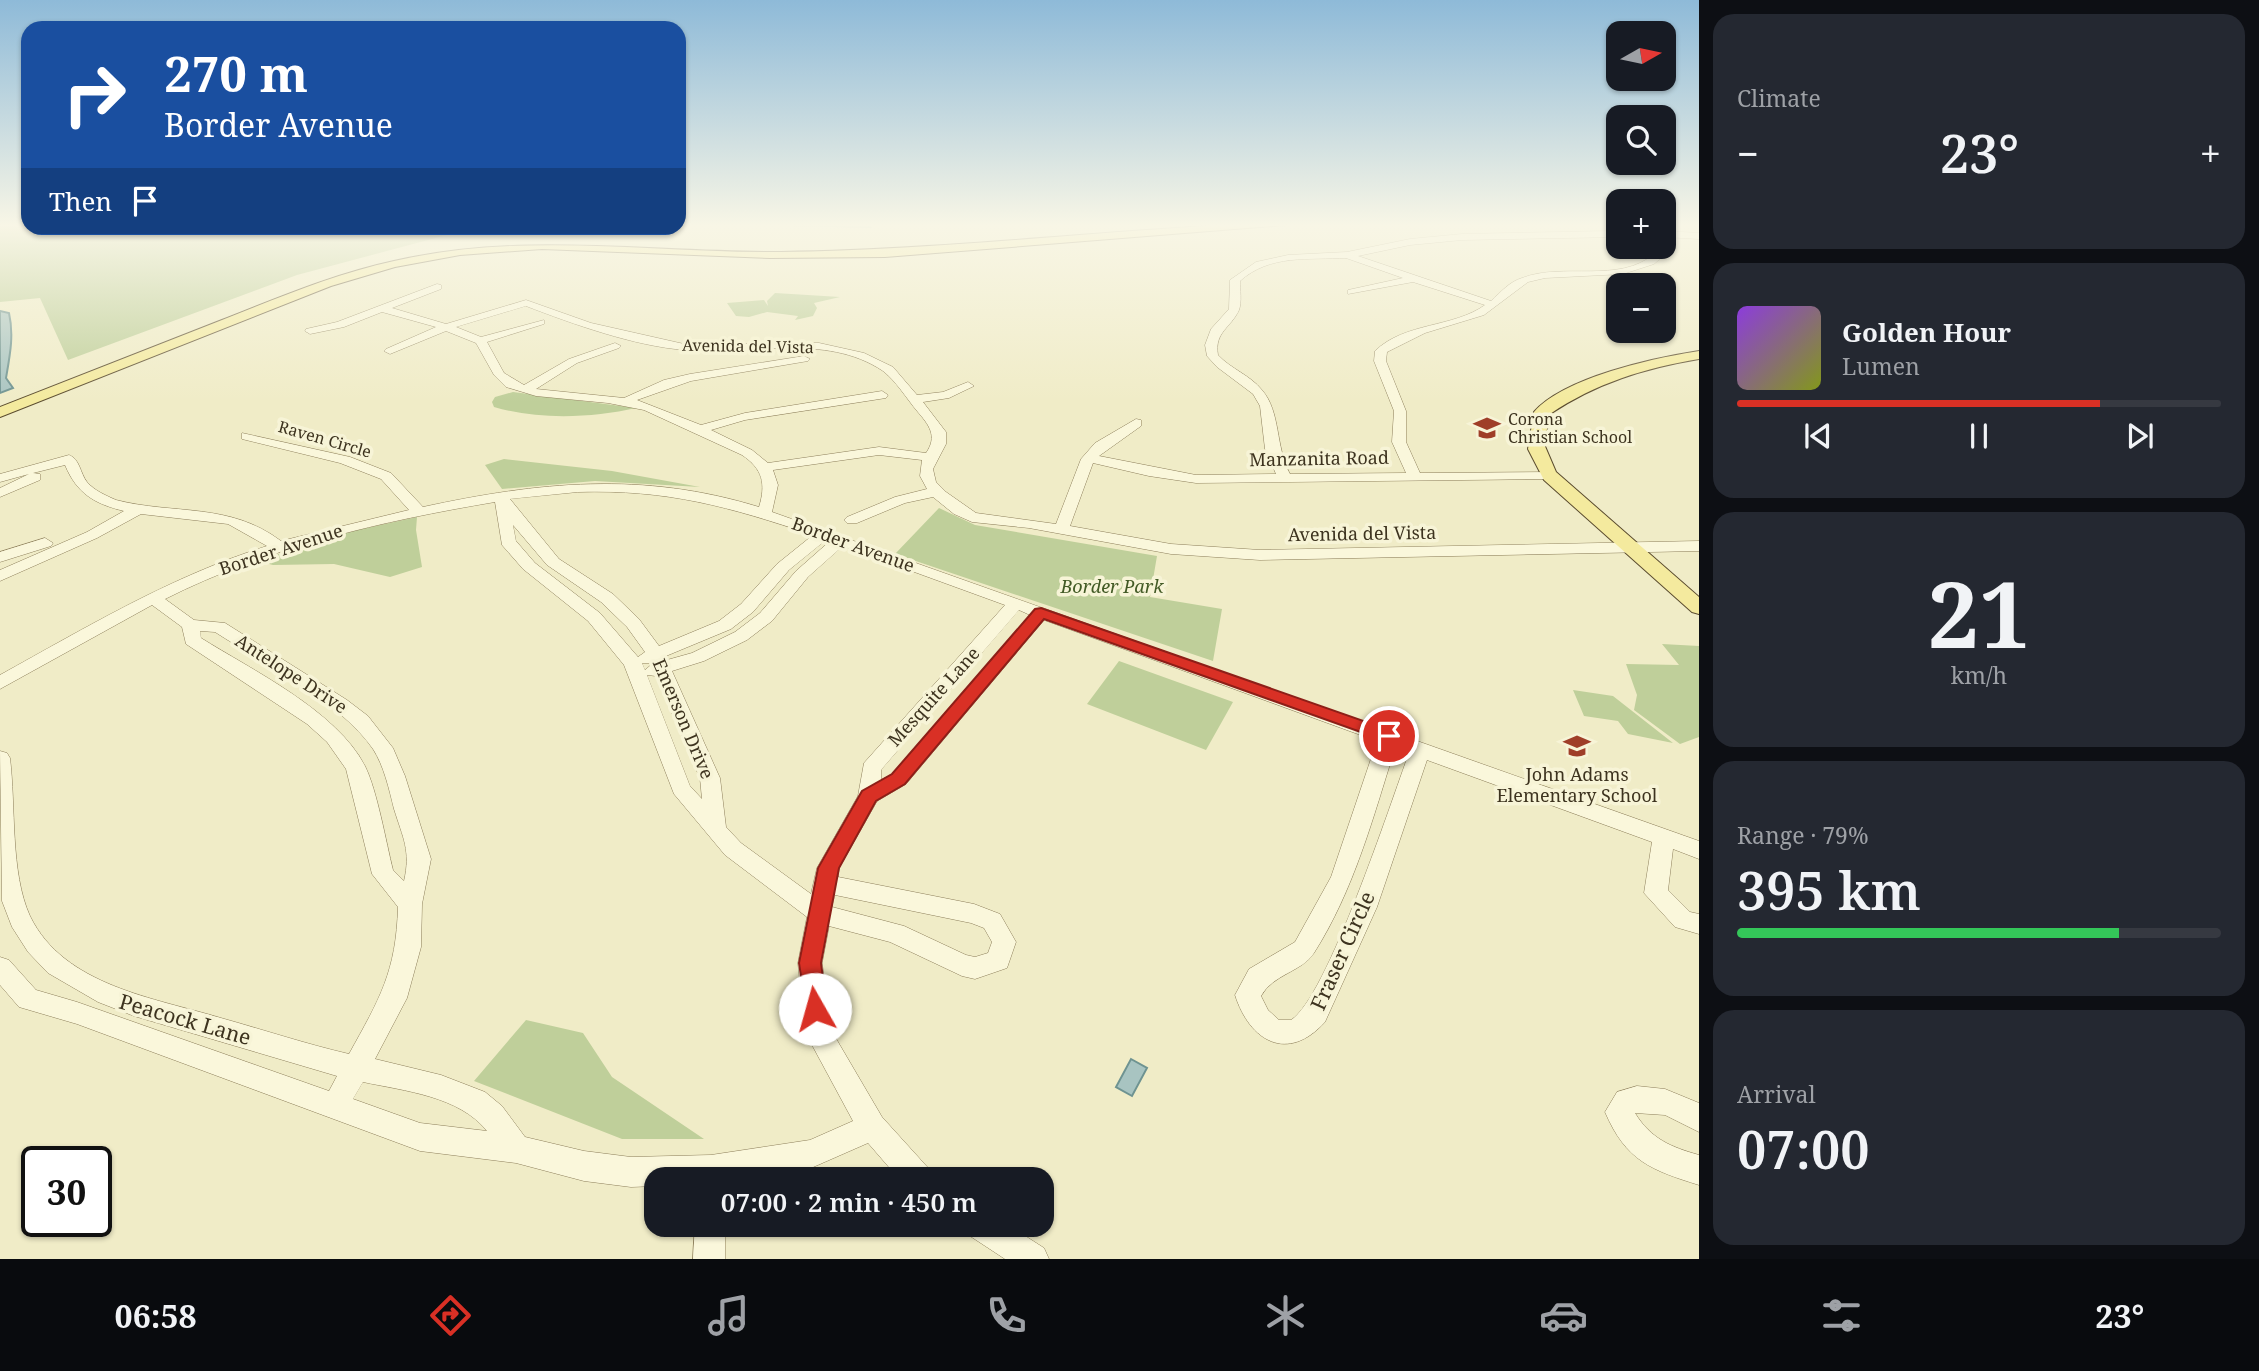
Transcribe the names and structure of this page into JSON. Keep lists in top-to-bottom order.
{
  "streets": {
    "street": [
      "Avenida del Vista",
      "Raven Circle",
      "Manzanita Road",
      "Border Avenue",
      "Antelope Drive",
      "Mesquite Lane",
      "Emerson Drive",
      "Fraser Circle",
      "Peacock Lane"
    ]
  },
  "crossings": [
    ["Raven Circle", "Border Avenue"],
    ["Border Avenue", "Antelope Drive"],
    ["Border Avenue", "Mesquite Lane"],
    ["Border Avenue", "Emerson Drive"],
    ["Border Avenue", "Fraser Circle"],
    ["Antelope Drive", "Peacock Lane"],
    ["Mesquite Lane", "Emerson Drive"],
    ["Mesquite Lane", "Peacock Lane"]
  ],
  "parks": ["Border Park"],
  "places": {
    "school or university": ["Corona Christian School", "John Adams Elementary School"]
  },
  "north": "right",
  "page": {
    "tile": [
      "Climate",
      ["21", "km/h"],
      ["Range · 79%", "395 km"],
      ["Arrival", "07:00"]
    ],
    "map_buttons": ["+", "−"],
    "turn": ["270 m", "Border Avenue"],
    "heat": ["−", "23°", "+"],
    "then": "Then",
    "song": ["Golden Hour", "Lumen"],
    "limit": "30",
    "trip": "07:00 · 2 min · 450 m",
    "tabs": ["06:58", "23°"]
  }
}
